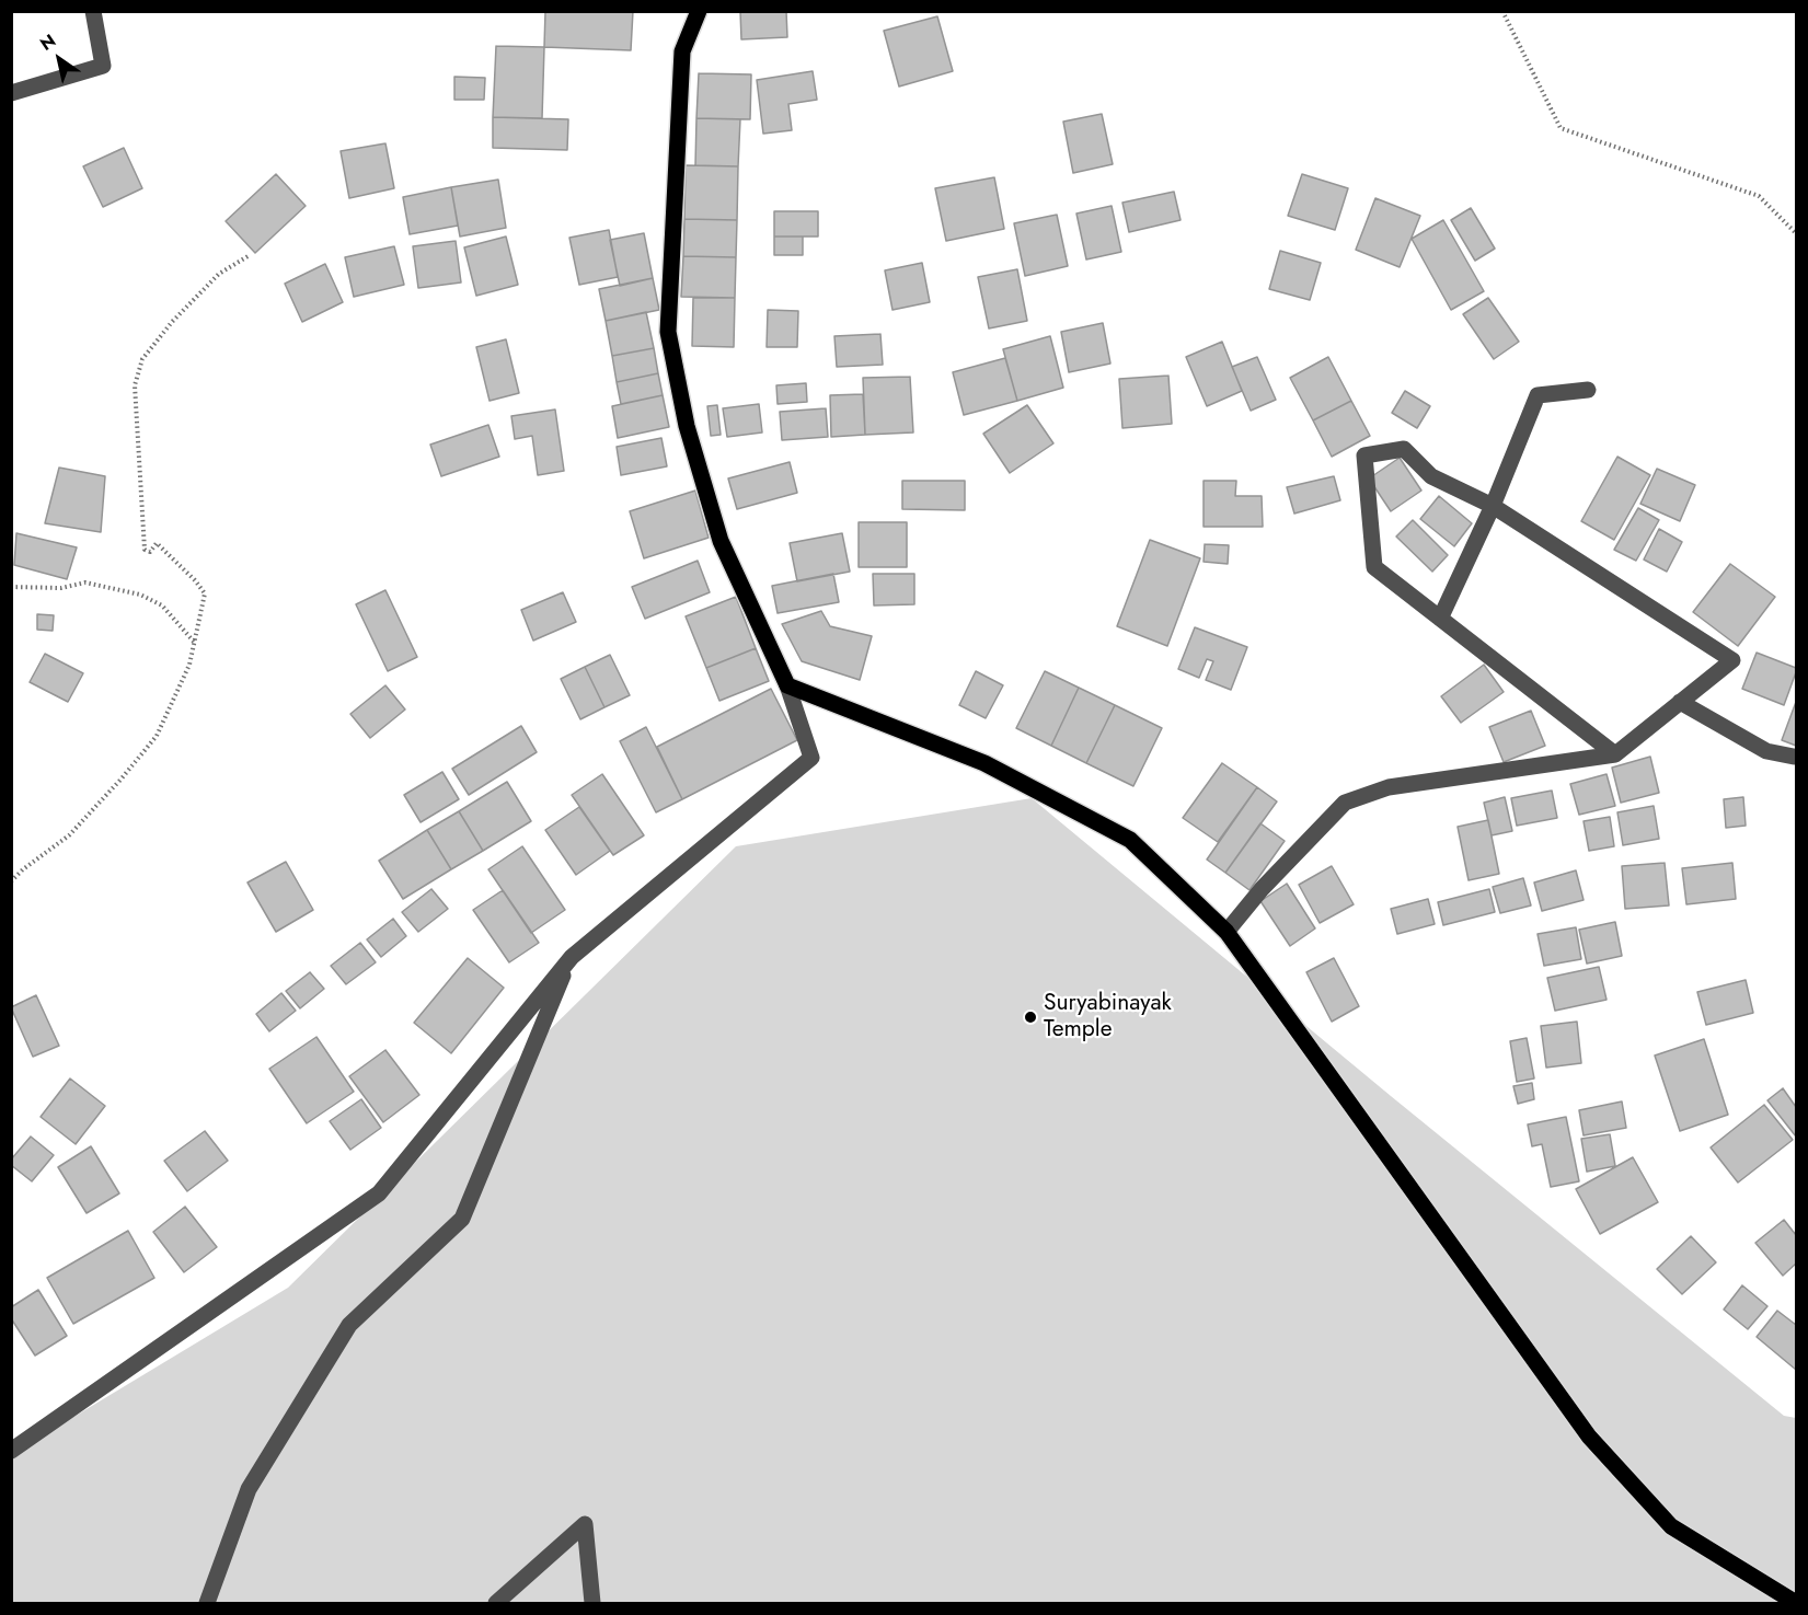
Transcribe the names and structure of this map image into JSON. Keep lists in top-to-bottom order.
{
  "places": ["Suryabinayak Temple"],
  "north": "top left"
}
